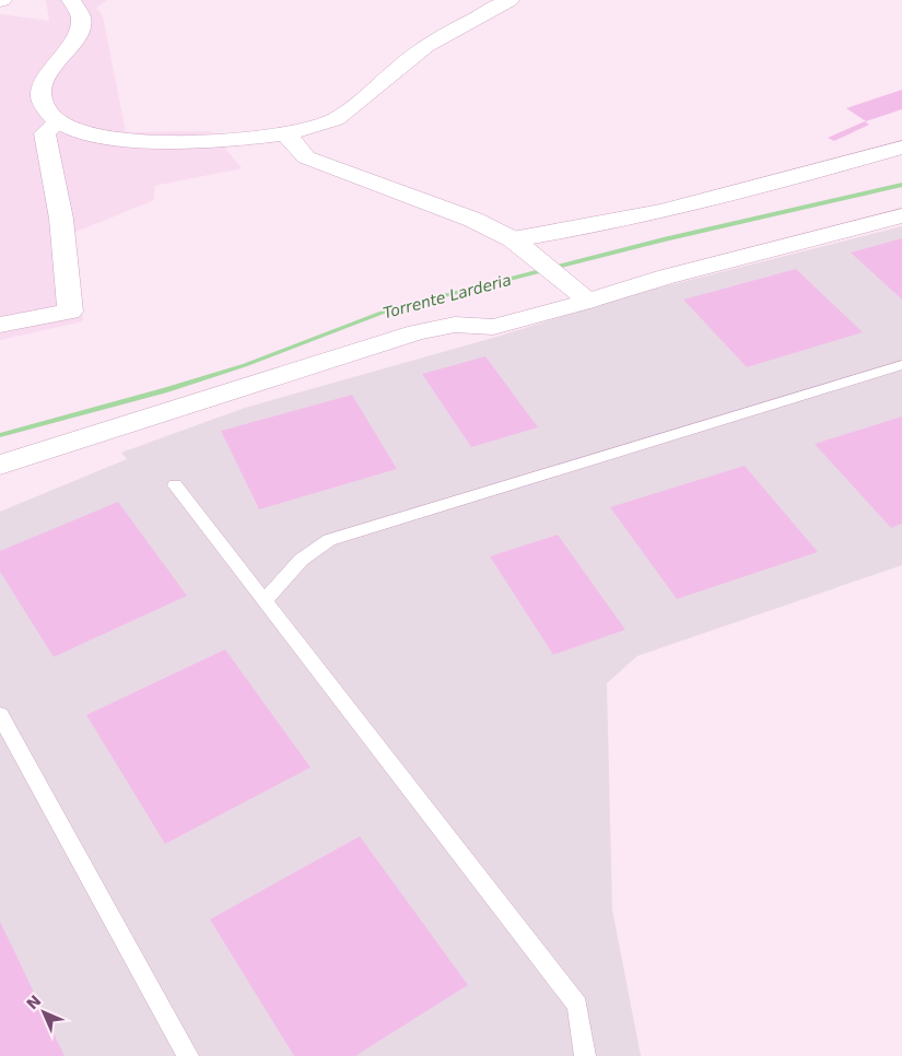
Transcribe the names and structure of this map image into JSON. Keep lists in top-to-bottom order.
{
  "water": ["Torrente Larderia"],
  "north": "top left"
}
